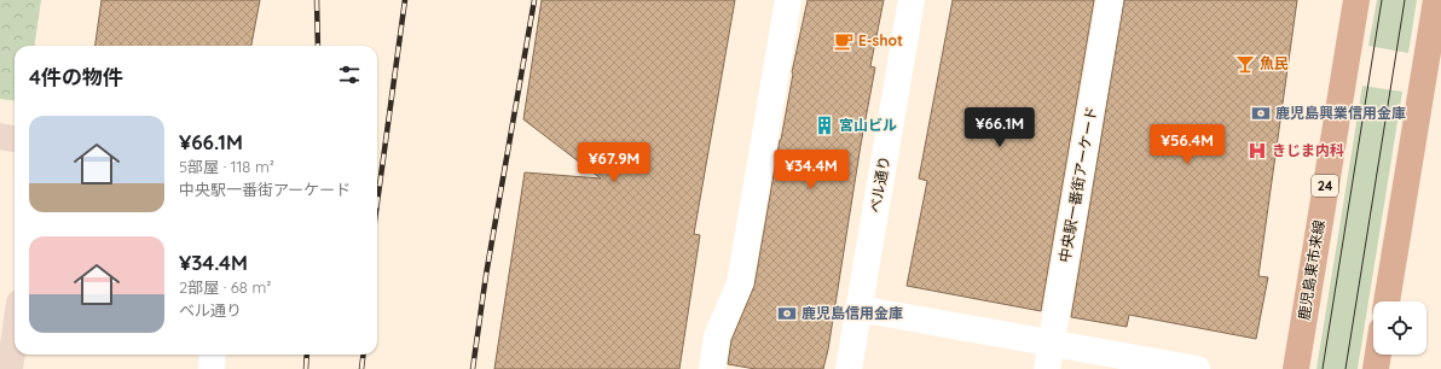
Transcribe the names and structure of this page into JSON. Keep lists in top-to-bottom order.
{
  "streets": {
    "main road": ["24", "鹿児島東市来線"],
    "street": ["ベル通り", "中央駅一番街アーケード"]
  },
  "places": {
    "cafe": ["E-shot"],
    "bar": ["魚民"],
    "bank": ["鹿児島興業信用金庫", "鹿児島信用金庫"],
    "building": ["宮山ビル"],
    "hospital": ["きじま内科"]
  },
  "page": {
    "heading": "4件の物件",
    "list": [
      {
        "name": "¥66.1M",
        "note": "5部屋 · 118 m² · 中央駅一番街アーケード"
      },
      {
        "name": "¥34.4M",
        "note": "2部屋 · 68 m² · ベル通り"
      }
    ],
    "price": [
      "¥66.1M",
      "¥56.4M",
      "¥67.9M",
      "¥34.4M"
    ]
  }
}
